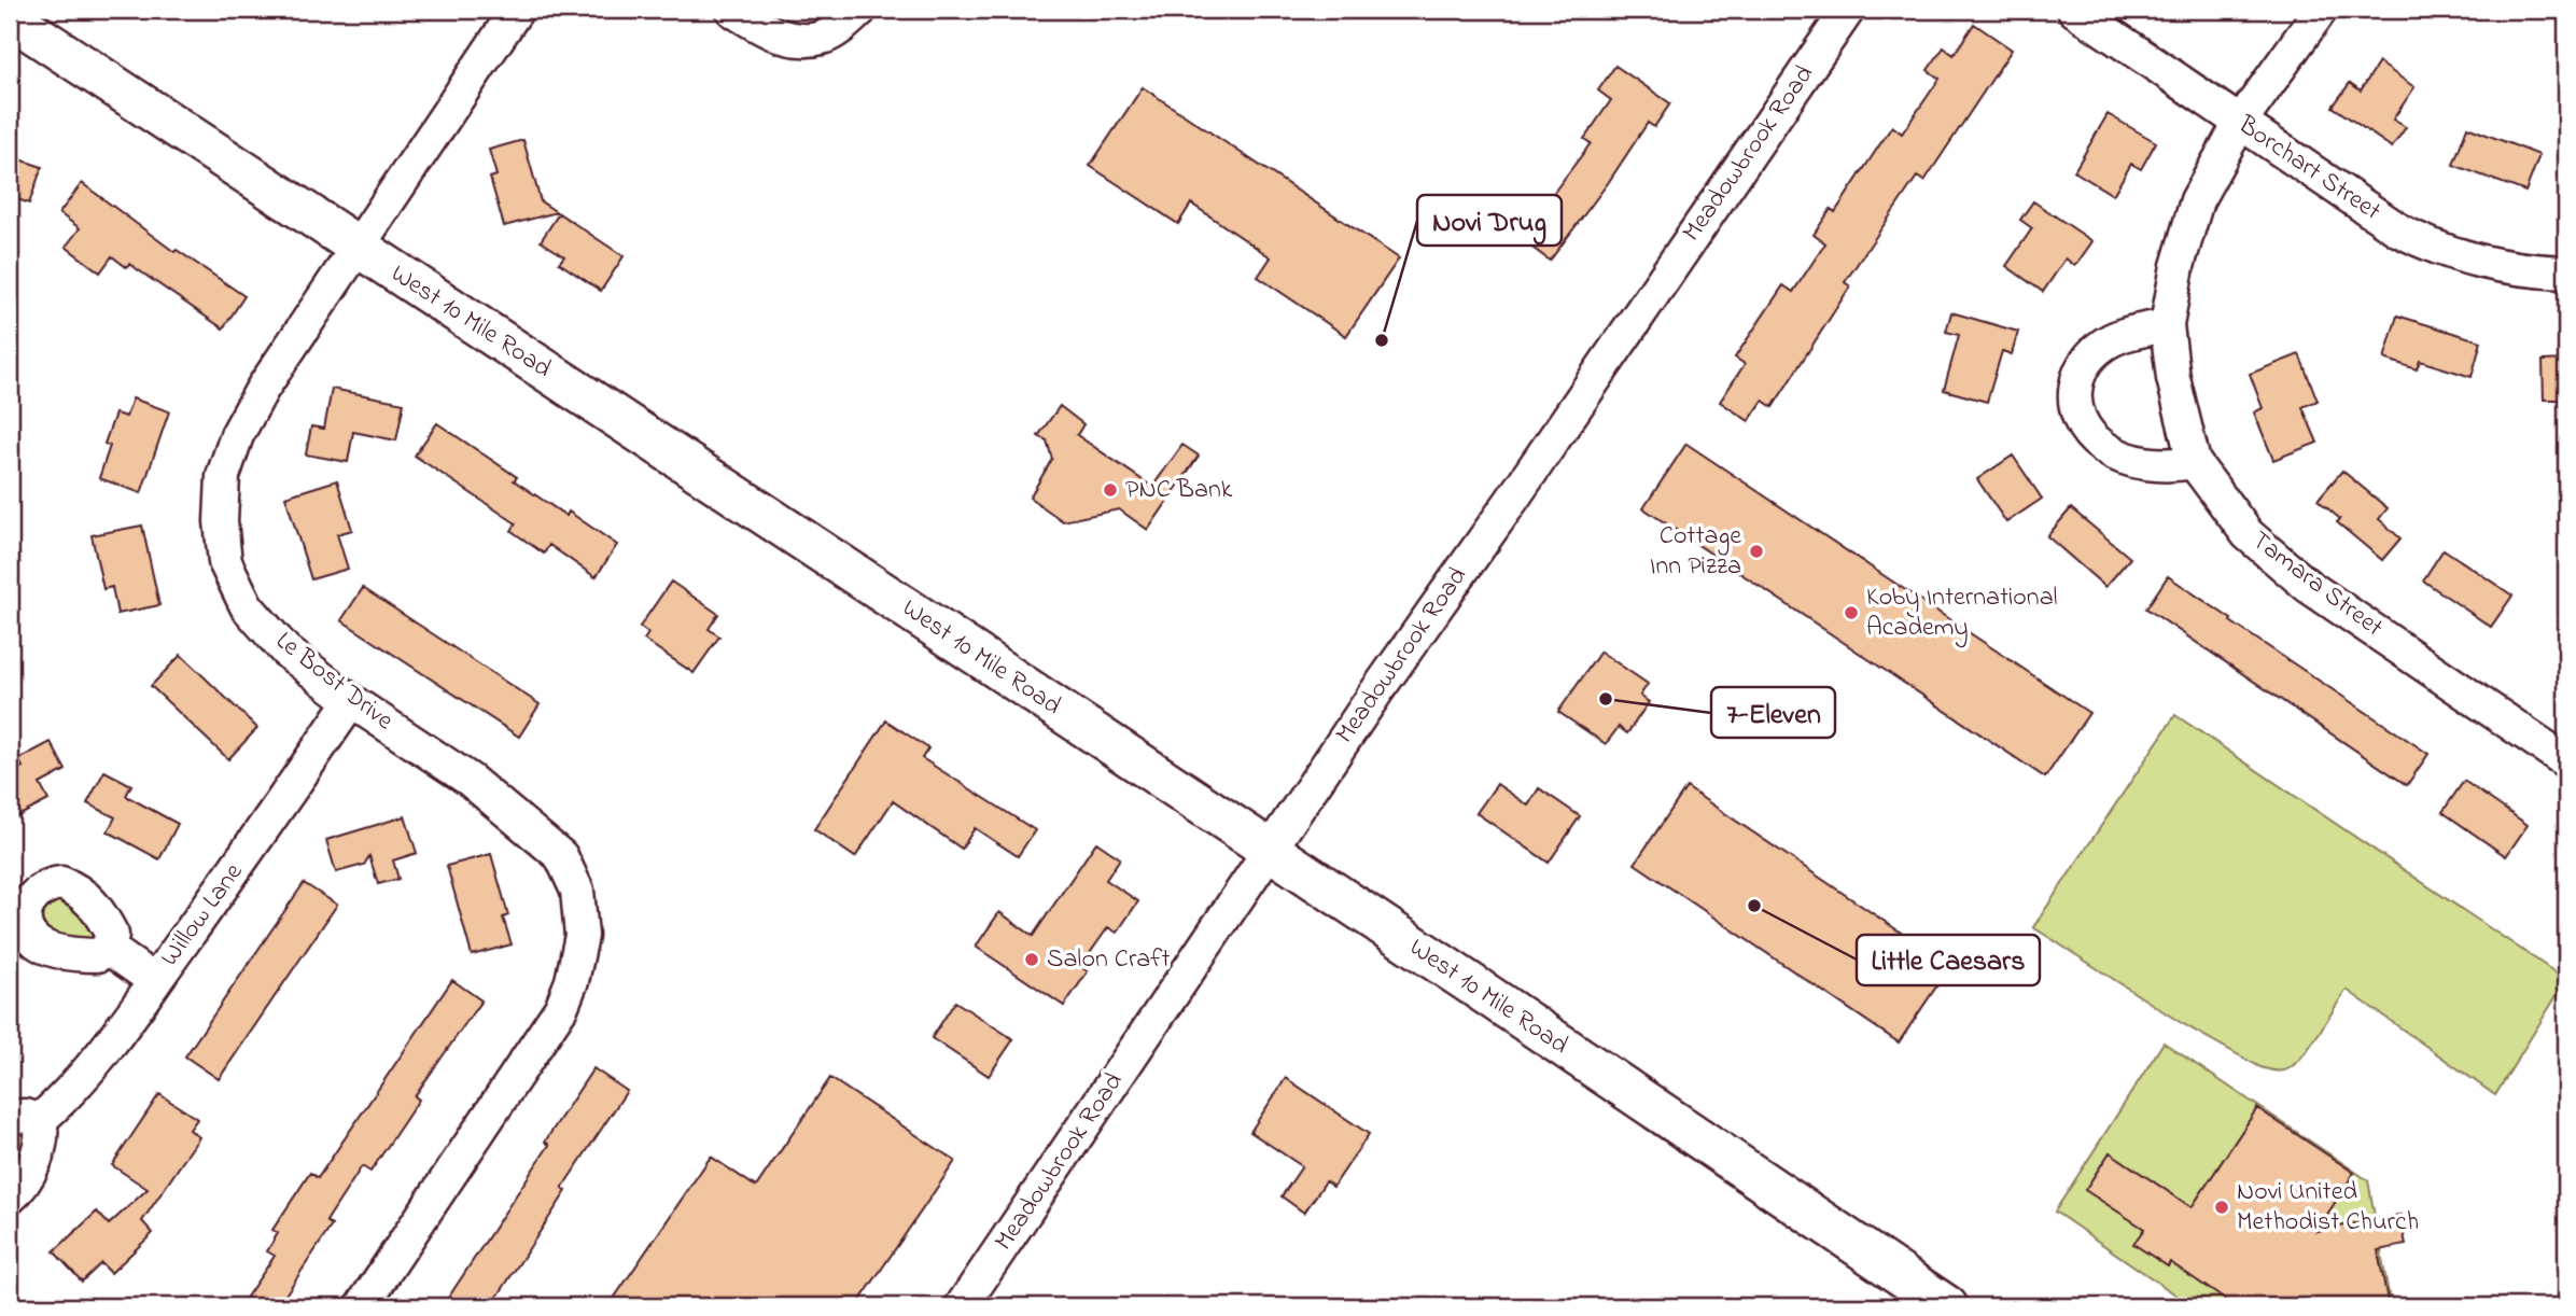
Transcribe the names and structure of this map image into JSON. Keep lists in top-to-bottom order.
{
  "streets": {
    "main road": ["West 10 Mile Road"],
    "street": [
      "Meadowbrook Road",
      "Borchart Street",
      "Tamara Street",
      "Le Bost Drive",
      "Willow Lane"
    ]
  },
  "crossings": [
    ["Meadowbrook Road", "West 10 Mile Road"],
    ["Borchart Street", "Tamara Street"],
    ["West 10 Mile Road", "Le Bost Drive"],
    ["Le Bost Drive", "Willow Lane"]
  ],
  "places": [
    "Novi Drug",
    "PNC Bank",
    "Cottage Inn Pizza",
    "Koby International Academy",
    "7-Eleven",
    "Little Caesars",
    "Salon Craft",
    "Novi United Methodist Church"
  ]
}
